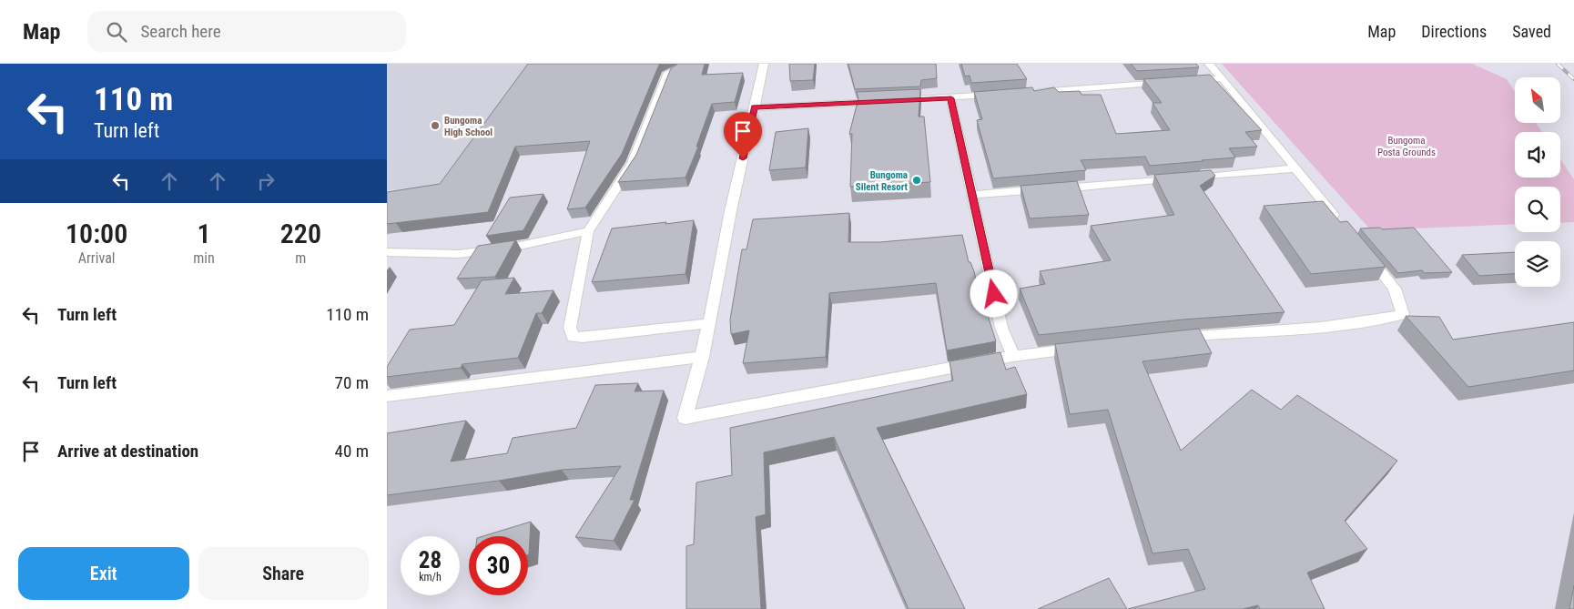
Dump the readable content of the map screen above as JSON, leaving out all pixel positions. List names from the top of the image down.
{
  "parks": ["Bungoma Posta Grounds"],
  "places": ["Bungoma High School", "Bungoma Silent Resort"],
  "north": "top left",
  "page": {
    "header": "Map",
    "search": "Search here",
    "nav": ["Map", "Directions", "Saved"],
    "turn": ["110 m", "Turn left"],
    "eta": [
      "10:00",
      "Arrival",
      "1",
      "min",
      "220",
      "m"
    ],
    "list": [
      {
        "name": "Turn left",
        "value": "110 m"
      },
      {
        "name": "Turn left",
        "value": "70 m"
      },
      {
        "name": "Arrive at destination",
        "value": "40 m"
      }
    ],
    "speed": "28 km/h",
    "limit": "30",
    "buttons": ["Exit", "Share"]
  }
}
